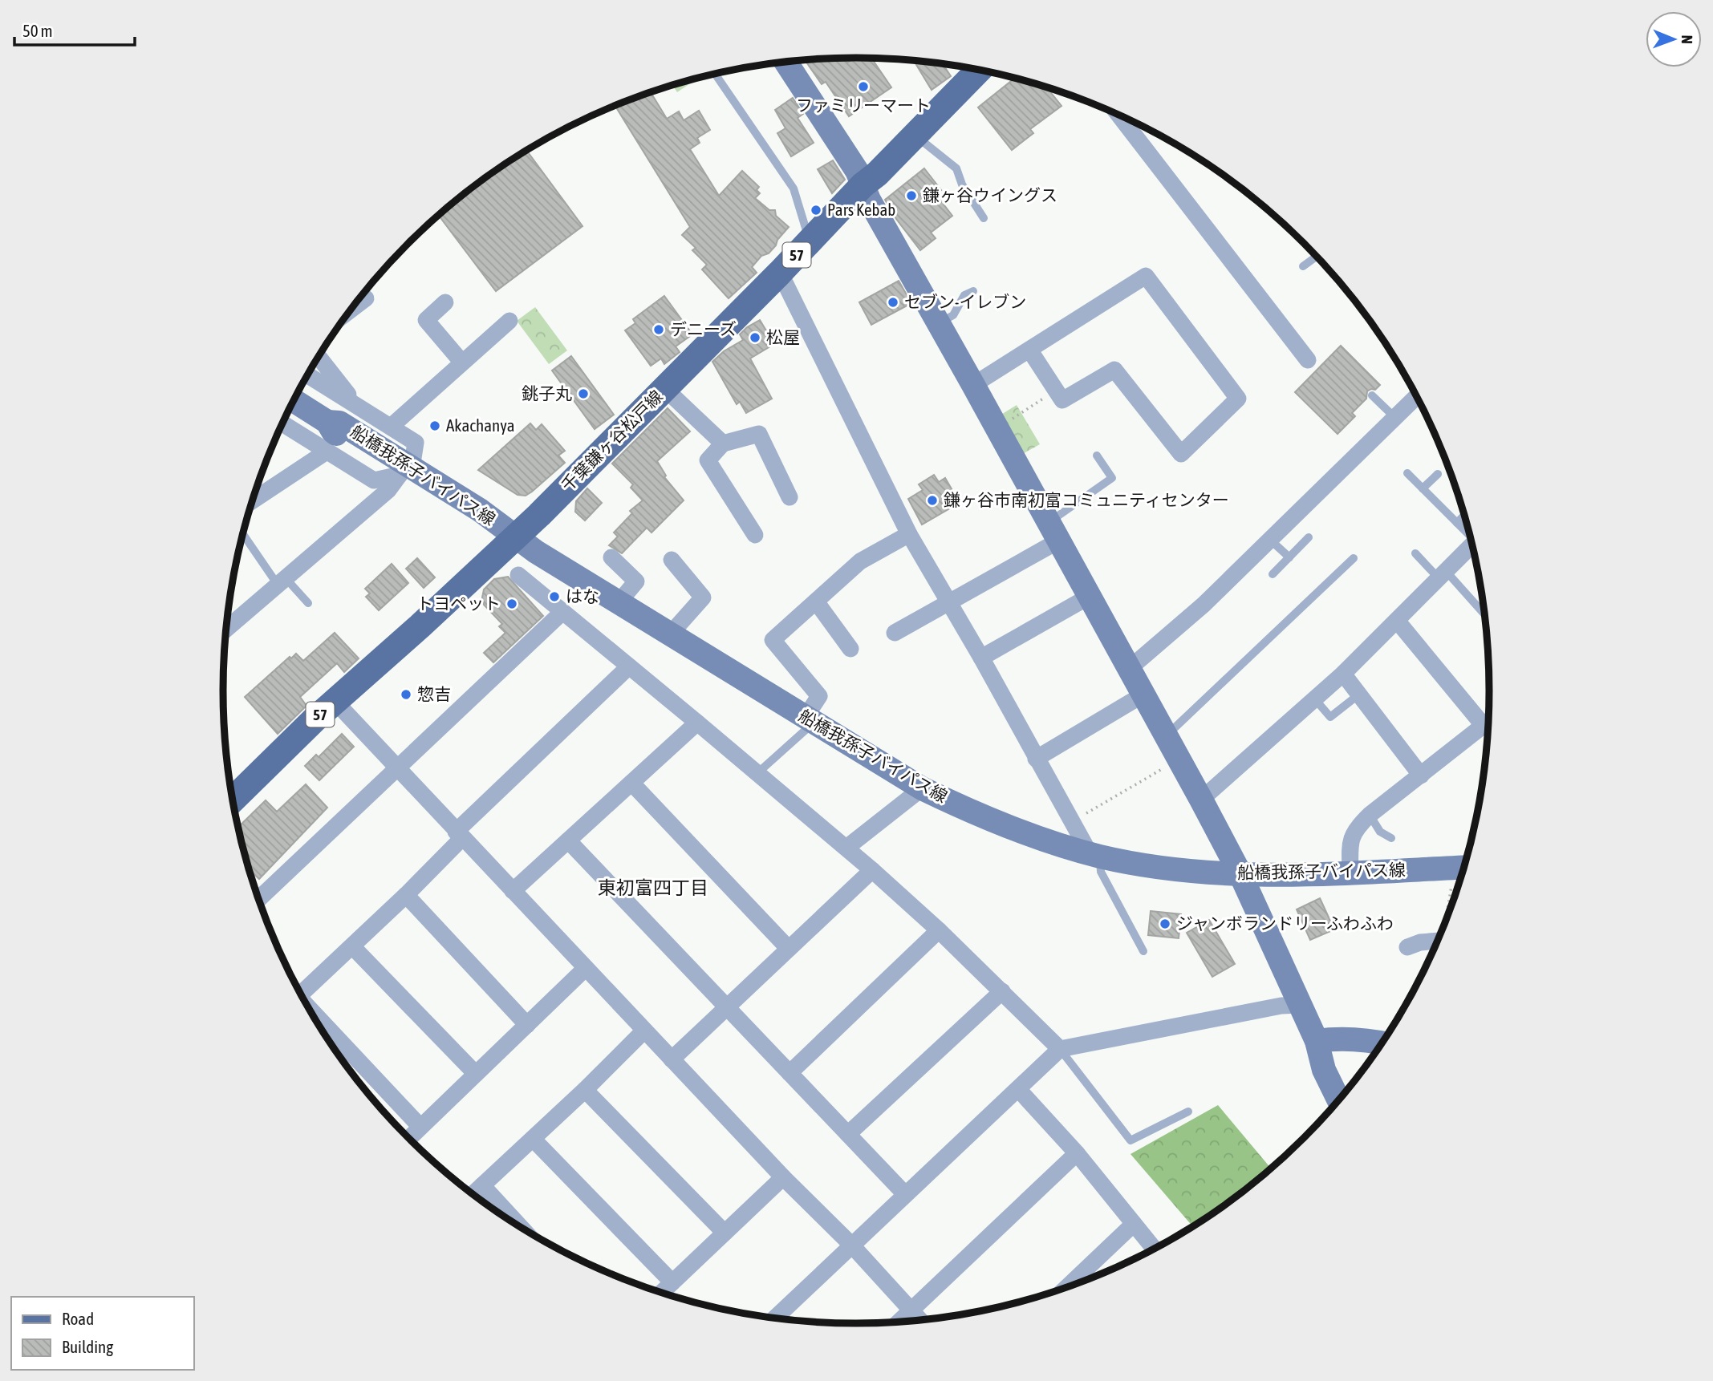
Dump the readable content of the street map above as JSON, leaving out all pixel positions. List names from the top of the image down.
{
  "streets": {
    "main road": ["57", "千葉鎌ヶ谷松戸線"],
    "street": ["船橋我孫子バイパス線"]
  },
  "crossings": [
    ["千葉鎌ヶ谷松戸線", "船橋我孫子バイパス線"]
  ],
  "districts": ["東初富四丁目"],
  "places": [
    "ファミリーマート",
    "鎌ヶ谷ウイングス",
    "Pars Kebab",
    "セブン-イレブン",
    "デニーズ",
    "松屋",
    "銚子丸",
    "Akachanya",
    "鎌ヶ谷市南初富コミュニティセンター",
    "はな",
    "トヨペット",
    "惣吉",
    "ジャンボランドリーふわふわ"
  ],
  "legend": ["Road", "Building"],
  "scale_bar": "50 m",
  "north": "right"
}
